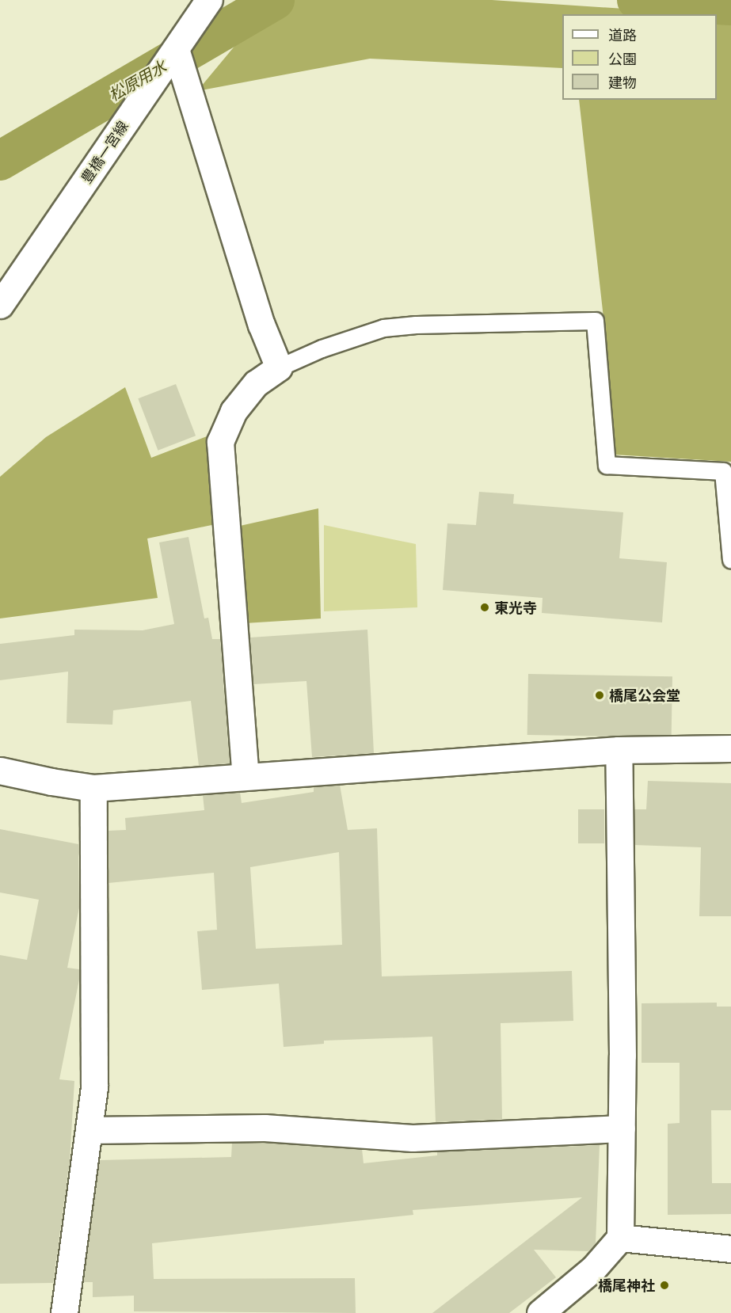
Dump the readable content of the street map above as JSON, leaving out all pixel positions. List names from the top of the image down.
{
  "streets": {
    "street": ["豊橋一宮線"]
  },
  "water": ["松原用水"],
  "places": ["東光寺", "橋尾公会堂", "橋尾神社"],
  "legend": ["道路", "公園", "建物"]
}
